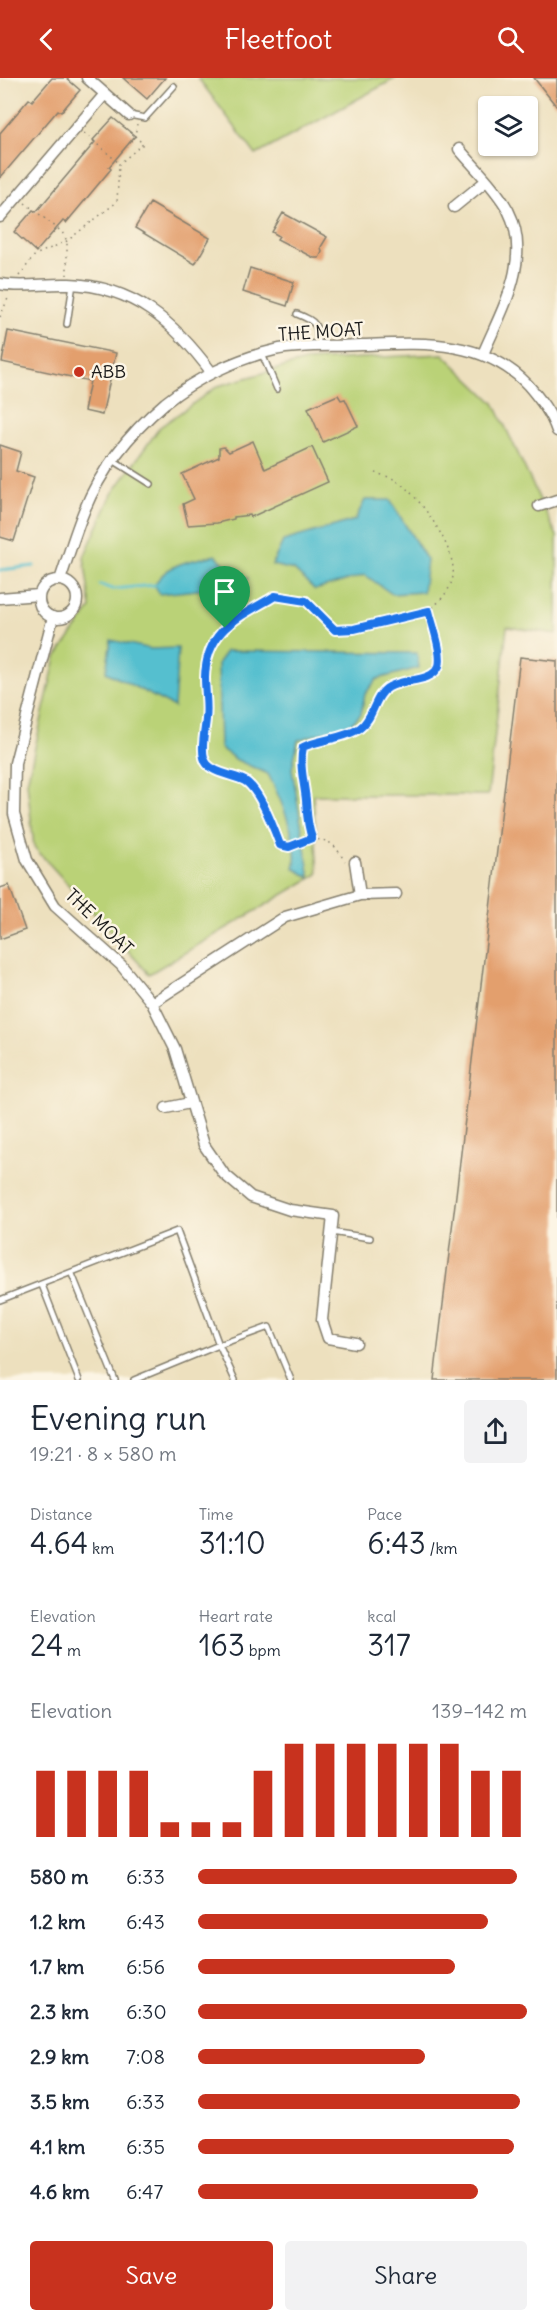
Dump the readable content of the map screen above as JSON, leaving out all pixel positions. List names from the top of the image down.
{
  "streets": {
    "street": ["THE MOAT"]
  },
  "places": ["ABB"],
  "page": {
    "header": "Fleetfoot",
    "heading": ["Evening run", "19:21 · 8 × 580 m"],
    "stats": [
      ["Distance", "4.64 km"],
      ["Time", "31:10"],
      ["Pace", "6:43 /km"],
      ["Elevation", "24 m"],
      ["Heart rate", "163 bpm"],
      ["kcal", "317"]
    ],
    "chart": ["Elevation", "139–142 m"],
    "list": [
      {
        "name": "580 m",
        "note": "6:33"
      },
      {
        "name": "1.2 km",
        "note": "6:43"
      },
      {
        "name": "1.7 km",
        "note": "6:56"
      },
      {
        "name": "2.3 km",
        "note": "6:30"
      },
      {
        "name": "2.9 km",
        "note": "7:08"
      },
      {
        "name": "3.5 km",
        "note": "6:33"
      },
      {
        "name": "4.1 km",
        "note": "6:35"
      },
      {
        "name": "4.6 km",
        "note": "6:47"
      }
    ],
    "buttons": ["Save", "Share"]
  }
}
